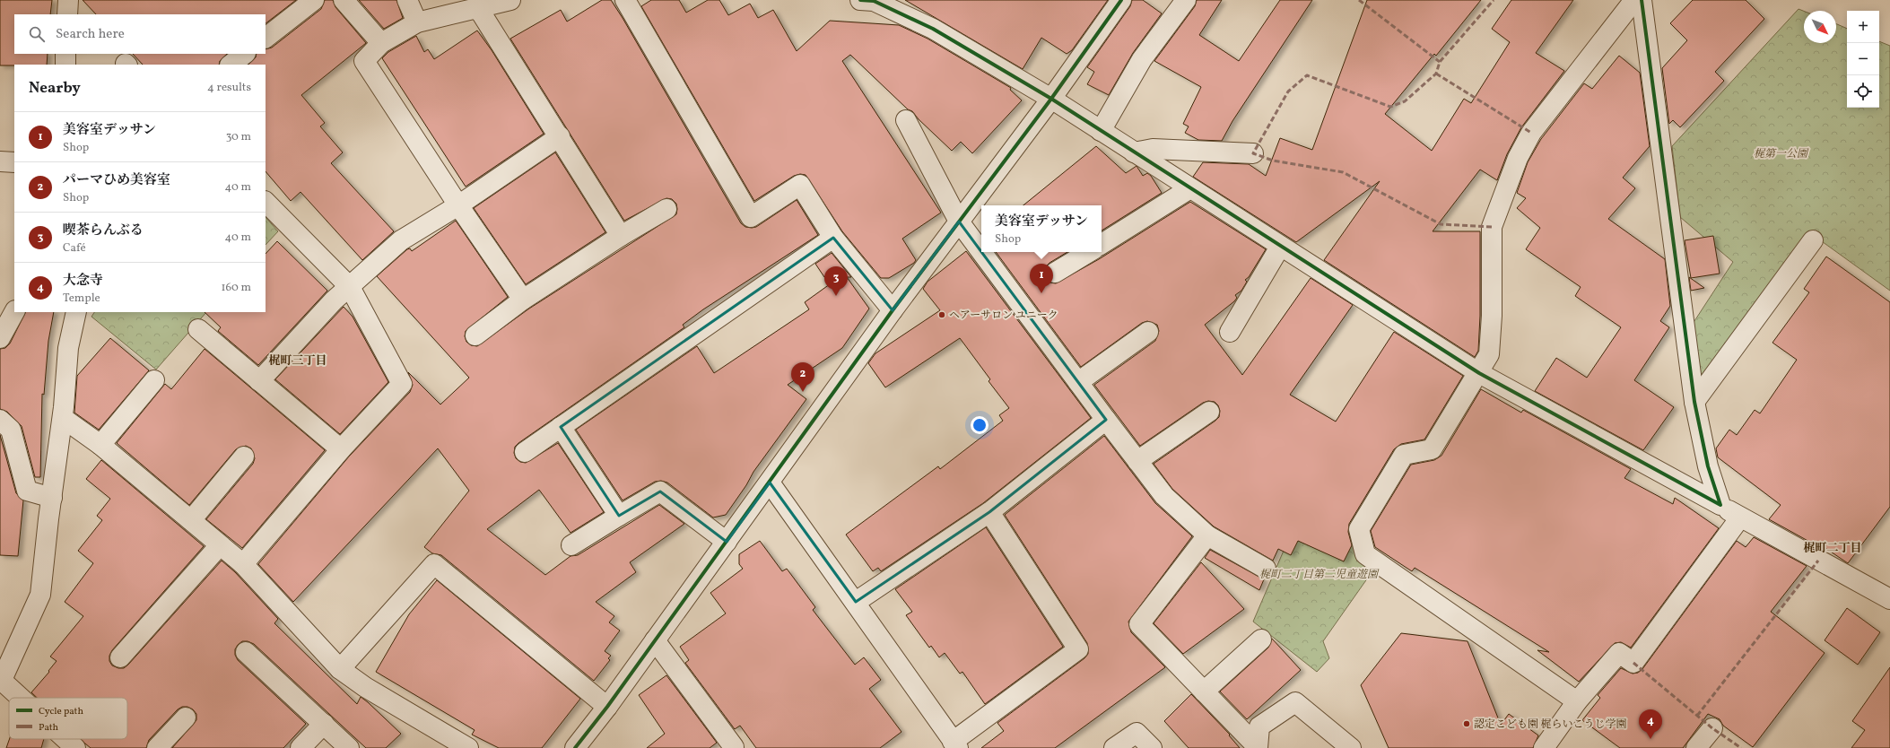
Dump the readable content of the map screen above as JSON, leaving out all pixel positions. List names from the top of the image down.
{
  "districts": ["梶町三丁目", "梶町二丁目"],
  "parks": ["梶第一公園", "梶町二丁目第二児童遊園"],
  "places": ["ヘアーサロン ユニーク", "認定こども園 梶らいこうじ学園"],
  "legend": ["Cycle path", "Path"],
  "north": "bottom right",
  "page": {
    "map_buttons": ["+", "−"],
    "search": "Search here",
    "heading": ["Nearby", "4 results"],
    "list": [
      {
        "mark": "1",
        "name": "美容室デッサン",
        "note": "Shop",
        "value": "30 m"
      },
      {
        "mark": "2",
        "name": "パーマひめ美容室",
        "note": "Shop",
        "value": "40 m"
      },
      {
        "mark": "3",
        "name": "喫茶らんぶる",
        "note": "Café",
        "value": "40 m"
      },
      {
        "mark": "4",
        "name": "大念寺",
        "note": "Temple",
        "value": "160 m"
      }
    ],
    "popup": ["美容室デッサン", "Shop"],
    "pins": [
      "1",
      "3",
      "2",
      "4"
    ]
  }
}
